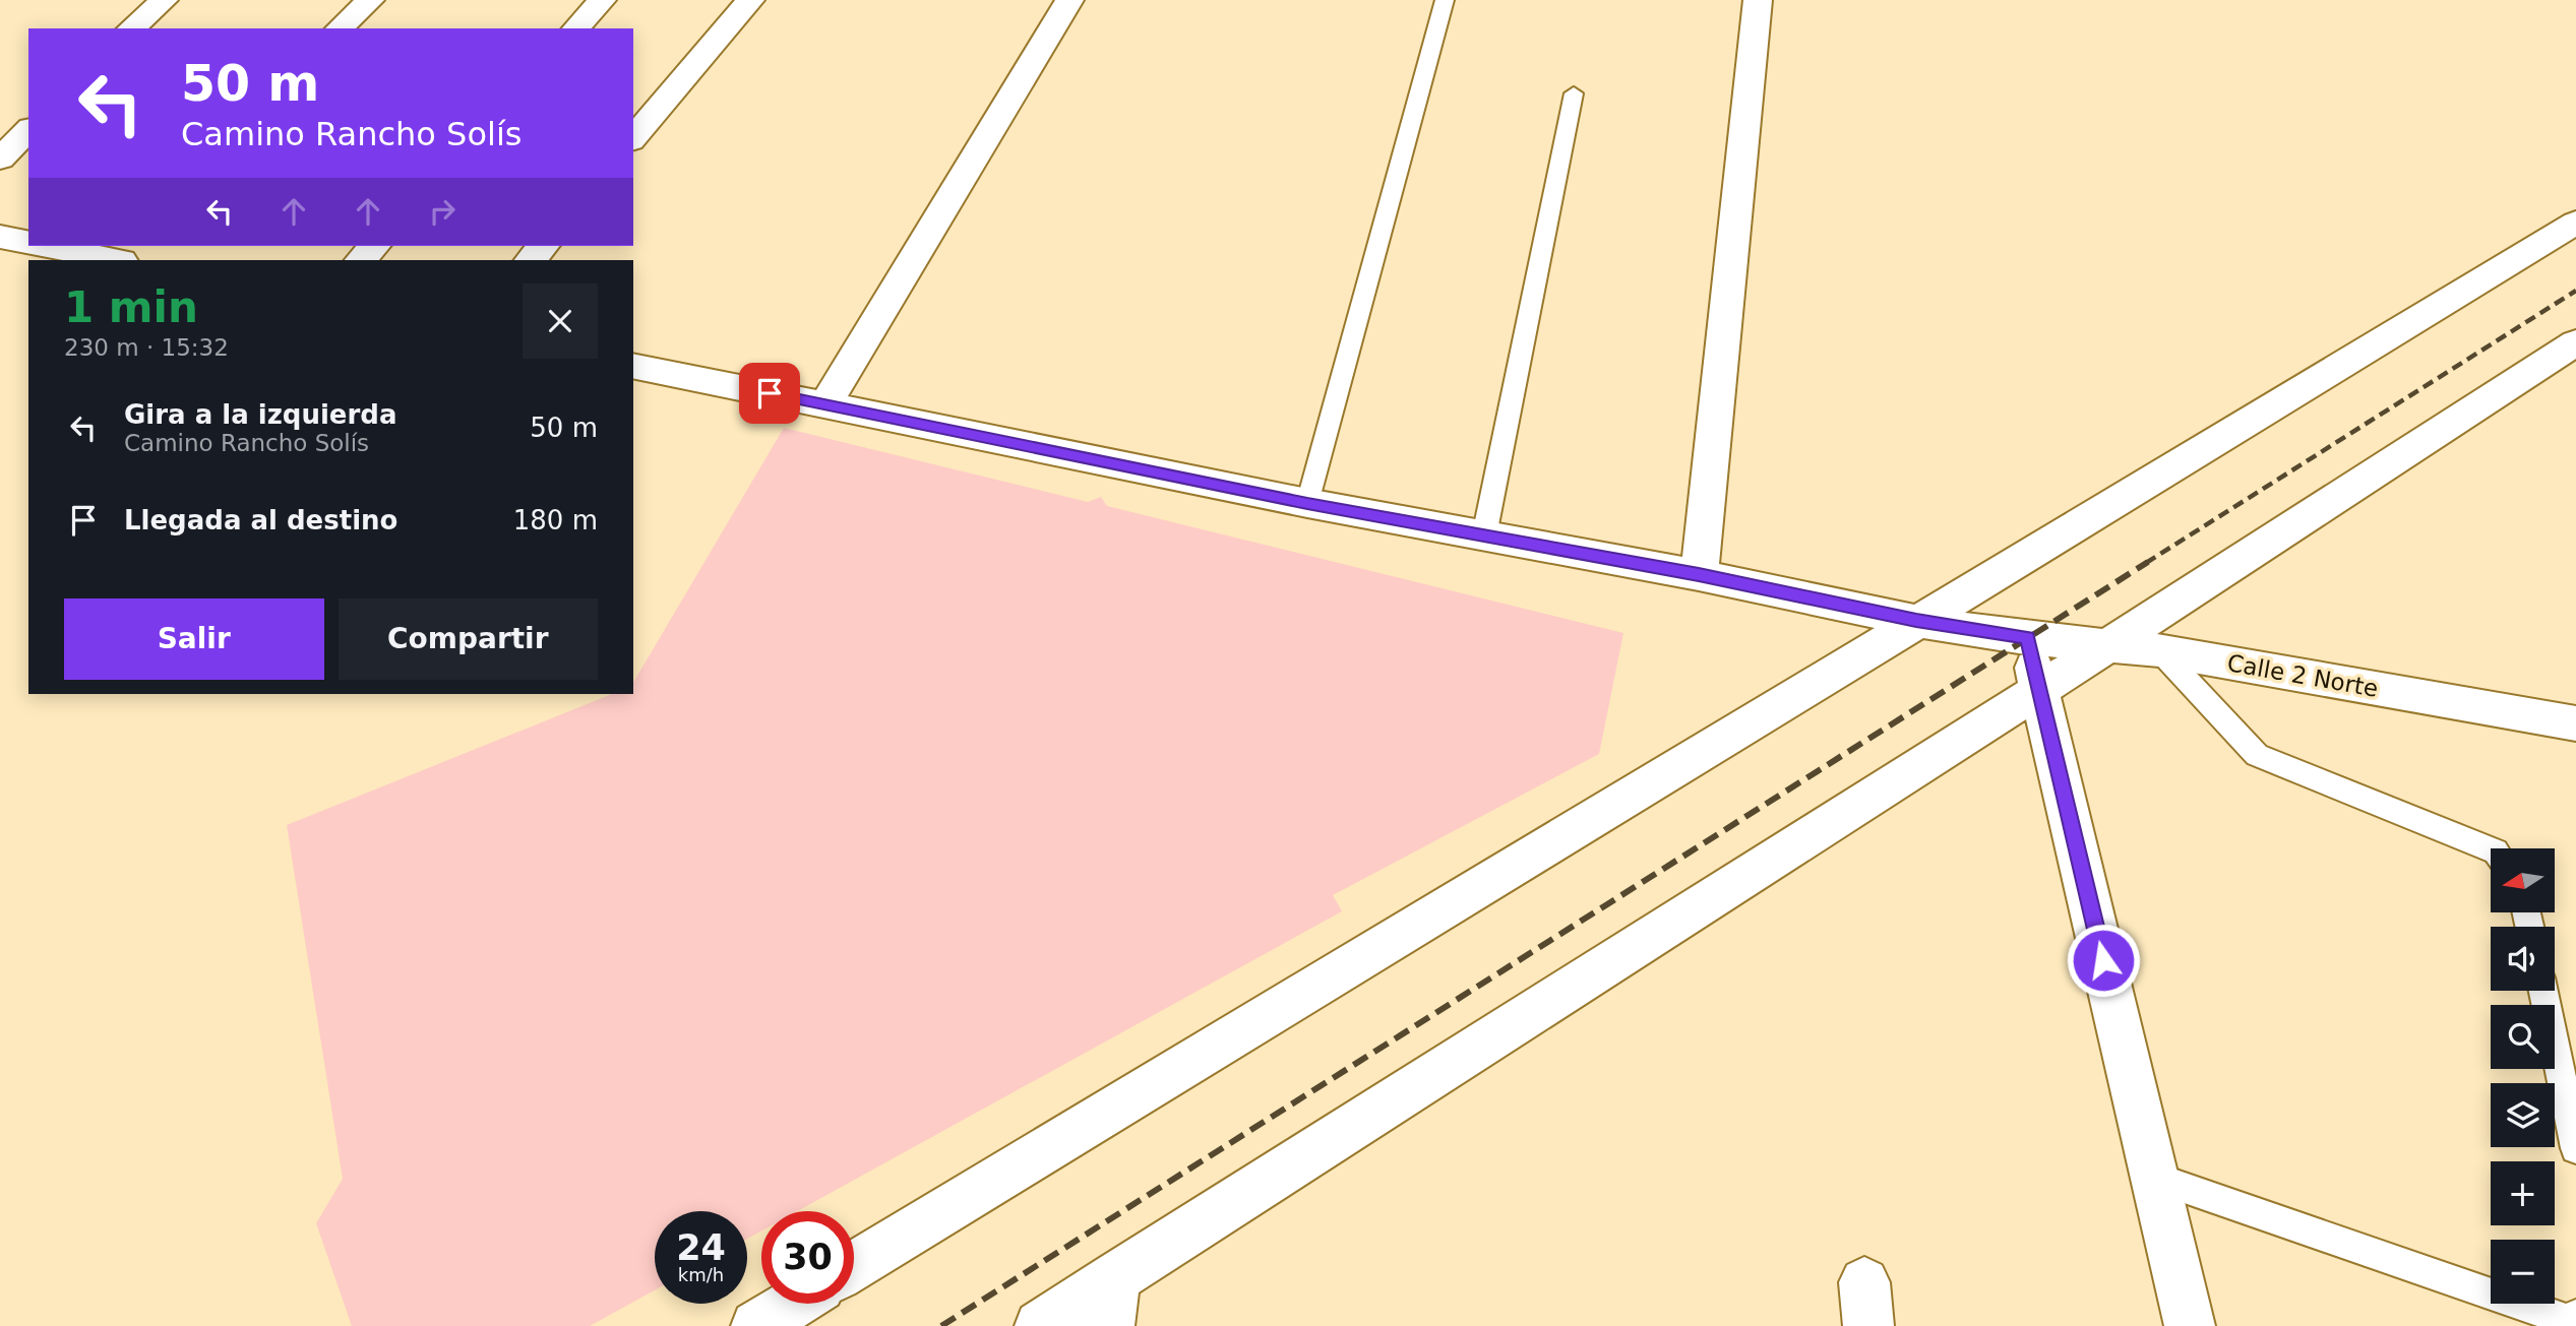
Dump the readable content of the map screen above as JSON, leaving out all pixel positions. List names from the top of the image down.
{
  "streets": {
    "street": ["Calle 2 Norte"]
  },
  "north": "left",
  "page": {
    "turn": ["50 m", "Camino Rancho Solís"],
    "heading": ["1 min", "230 m · 15:32"],
    "list": [
      {
        "name": "Gira a la izquierda",
        "note": "Camino Rancho Solís",
        "value": "50 m"
      },
      {
        "name": "Llegada al destino",
        "value": "180 m"
      }
    ],
    "buttons": ["Salir", "Compartir"],
    "map_buttons": ["+", "−"],
    "speed": "24 km/h",
    "limit": "30"
  }
}
